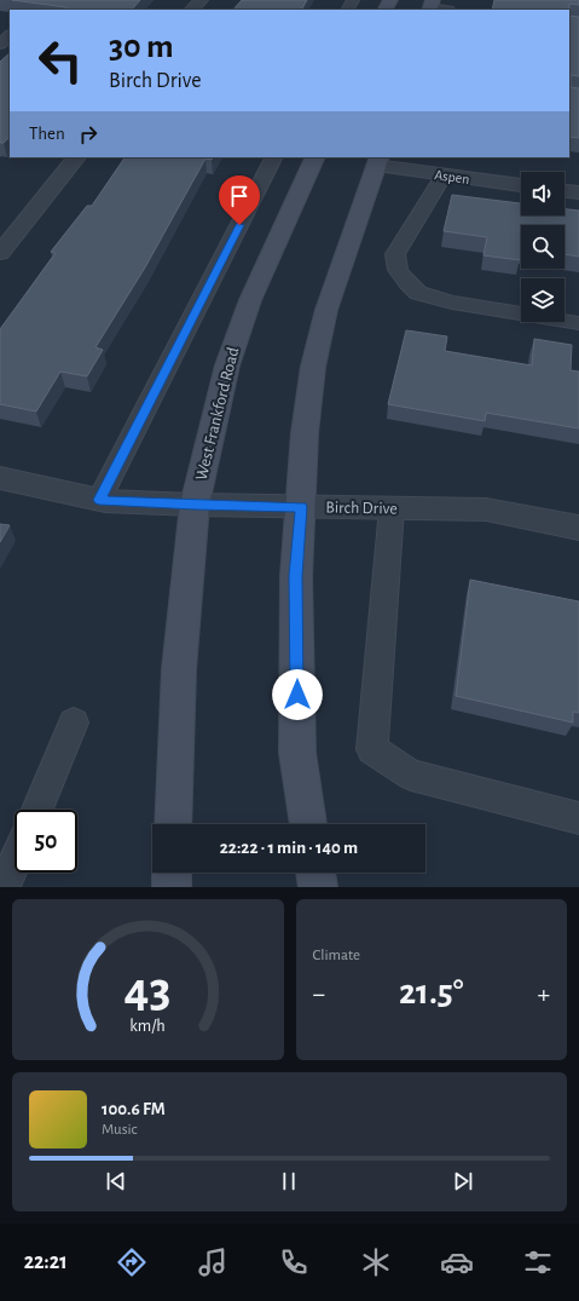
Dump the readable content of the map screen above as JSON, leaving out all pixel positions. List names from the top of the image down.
{
  "streets": {
    "main road": ["West Frankford Road"],
    "street": ["Aspen", "Birch Drive"]
  },
  "crossings": [
    ["West Frankford Road", "Birch Drive"]
  ],
  "page": {
    "turn": ["30 m", "Birch Drive"],
    "then": "Then",
    "limit": "50",
    "trip": "22:22 · 1 min · 140 m",
    "tile": "Climate",
    "heat": ["−", "21.5°", "+"],
    "song": ["100.6 FM", "Music"],
    "tabs": "22:21",
    "gauge": ["43", "km/h"]
  }
}
